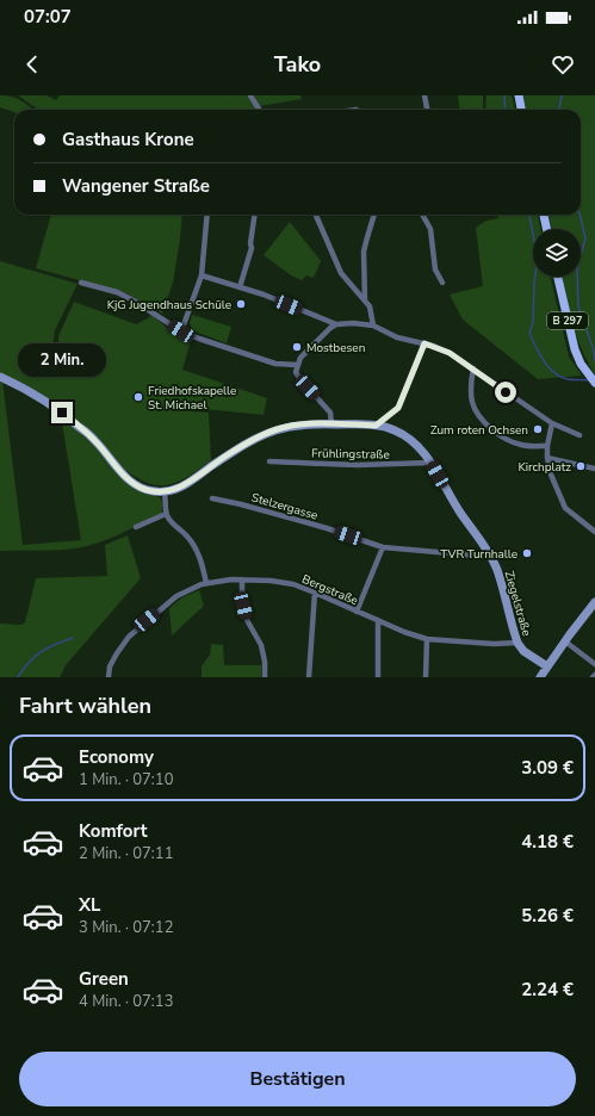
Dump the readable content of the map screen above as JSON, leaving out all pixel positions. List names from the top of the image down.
{
  "streets": {
    "main road": ["B 297"],
    "street": [
      "Frühlingstraße",
      "Stelzergasse",
      "Bergstraße",
      "Ziegelstraße"
    ]
  },
  "crossings": [
    ["Frühlingstraße", "Ziegelstraße"],
    ["Stelzergasse", "Ziegelstraße"],
    ["Bergstraße", "Ziegelstraße"]
  ],
  "places": [
    "KjG Jugendhaus Schüle",
    "Mostbesen",
    "Friedhofskapelle St. Michael",
    "Zum roten Ochsen",
    "Kirchplatz",
    "TVR Turnhalle"
  ],
  "page": {
    "status": "07:07",
    "header": "Tako",
    "banner": ["Gasthaus Krone", "Wangener Straße"],
    "bubble": "2 Min.",
    "heading": "Fahrt wählen",
    "list": [
      {
        "name": "Economy",
        "note": "1 Min. · 07:10",
        "value": "3.09 €"
      },
      {
        "name": "Komfort",
        "note": "2 Min. · 07:11",
        "value": "4.18 €"
      },
      {
        "name": "XL",
        "note": "3 Min. · 07:12",
        "value": "5.26 €"
      },
      {
        "name": "Green",
        "note": "4 Min. · 07:13",
        "value": "2.24 €"
      }
    ],
    "buttons": "Bestätigen"
  }
}
